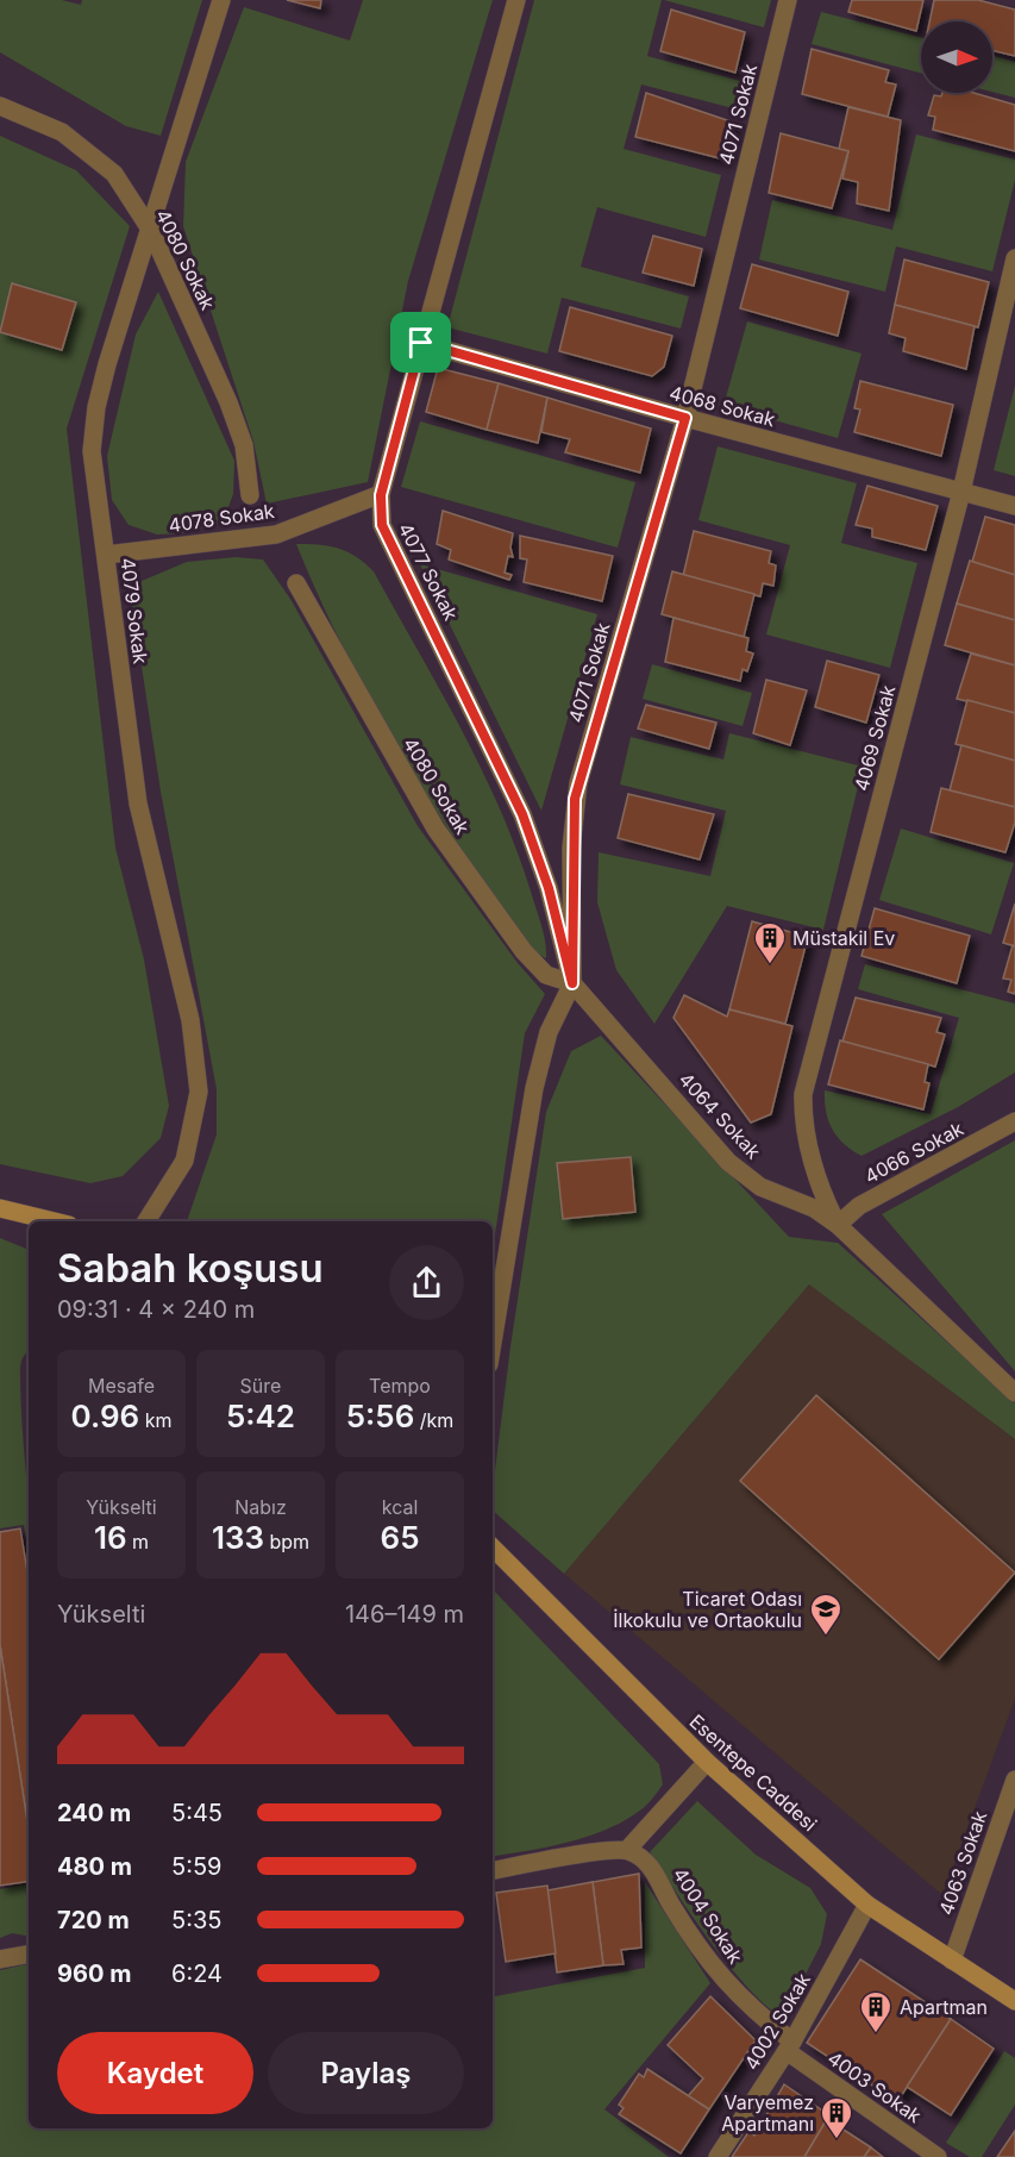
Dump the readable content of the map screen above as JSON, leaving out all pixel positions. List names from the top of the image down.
{
  "streets": {
    "main road": ["Esentepe Caddesi"],
    "street": [
      "4071 Sokak",
      "4080 Sokak",
      "4068 Sokak",
      "4078 Sokak",
      "4077 Sokak",
      "4079 Sokak",
      "4069 Sokak",
      "4064 Sokak",
      "4066 Sokak",
      "4063 Sokak",
      "4004 Sokak",
      "4002 Sokak",
      "4003 Sokak"
    ]
  },
  "crossings": [
    ["4071 Sokak", "4080 Sokak"],
    ["4071 Sokak", "4068 Sokak"],
    ["4071 Sokak", "4077 Sokak"],
    ["4071 Sokak", "4064 Sokak"],
    ["4080 Sokak", "4077 Sokak"],
    ["4080 Sokak", "4079 Sokak"],
    ["4080 Sokak", "4064 Sokak"],
    ["4068 Sokak", "4077 Sokak"],
    ["4068 Sokak", "4069 Sokak"],
    ["4078 Sokak", "4077 Sokak"],
    ["4078 Sokak", "4079 Sokak"],
    ["4077 Sokak", "4064 Sokak"],
    ["4069 Sokak", "4064 Sokak"],
    ["4069 Sokak", "4066 Sokak"],
    ["4064 Sokak", "4066 Sokak"],
    ["Esentepe Caddesi", "4063 Sokak"],
    ["Esentepe Caddesi", "4002 Sokak"],
    ["4004 Sokak", "4002 Sokak"],
    ["4004 Sokak", "4003 Sokak"],
    ["4002 Sokak", "4003 Sokak"]
  ],
  "places": {
    "building": ["Müstakil Ev", "Apartman", "Varyemez Apartmanı"],
    "school or university": ["Ticaret Odası İlkokulu ve Ortaokulu"]
  },
  "north": "right",
  "page": {
    "heading": ["Sabah koşusu", "09:31 · 4 × 240 m"],
    "stats": [
      ["Mesafe", "0.96 km"],
      ["Süre", "5:42"],
      ["Tempo", "5:56 /km"],
      ["Yükselti", "16 m"],
      ["Nabız", "133 bpm"],
      ["kcal", "65"]
    ],
    "chart": ["Yükselti", "146–149 m"],
    "list": [
      {
        "name": "240 m",
        "note": "5:45"
      },
      {
        "name": "480 m",
        "note": "5:59"
      },
      {
        "name": "720 m",
        "note": "5:35"
      },
      {
        "name": "960 m",
        "note": "6:24"
      }
    ],
    "buttons": ["Kaydet", "Paylaş"]
  }
}
